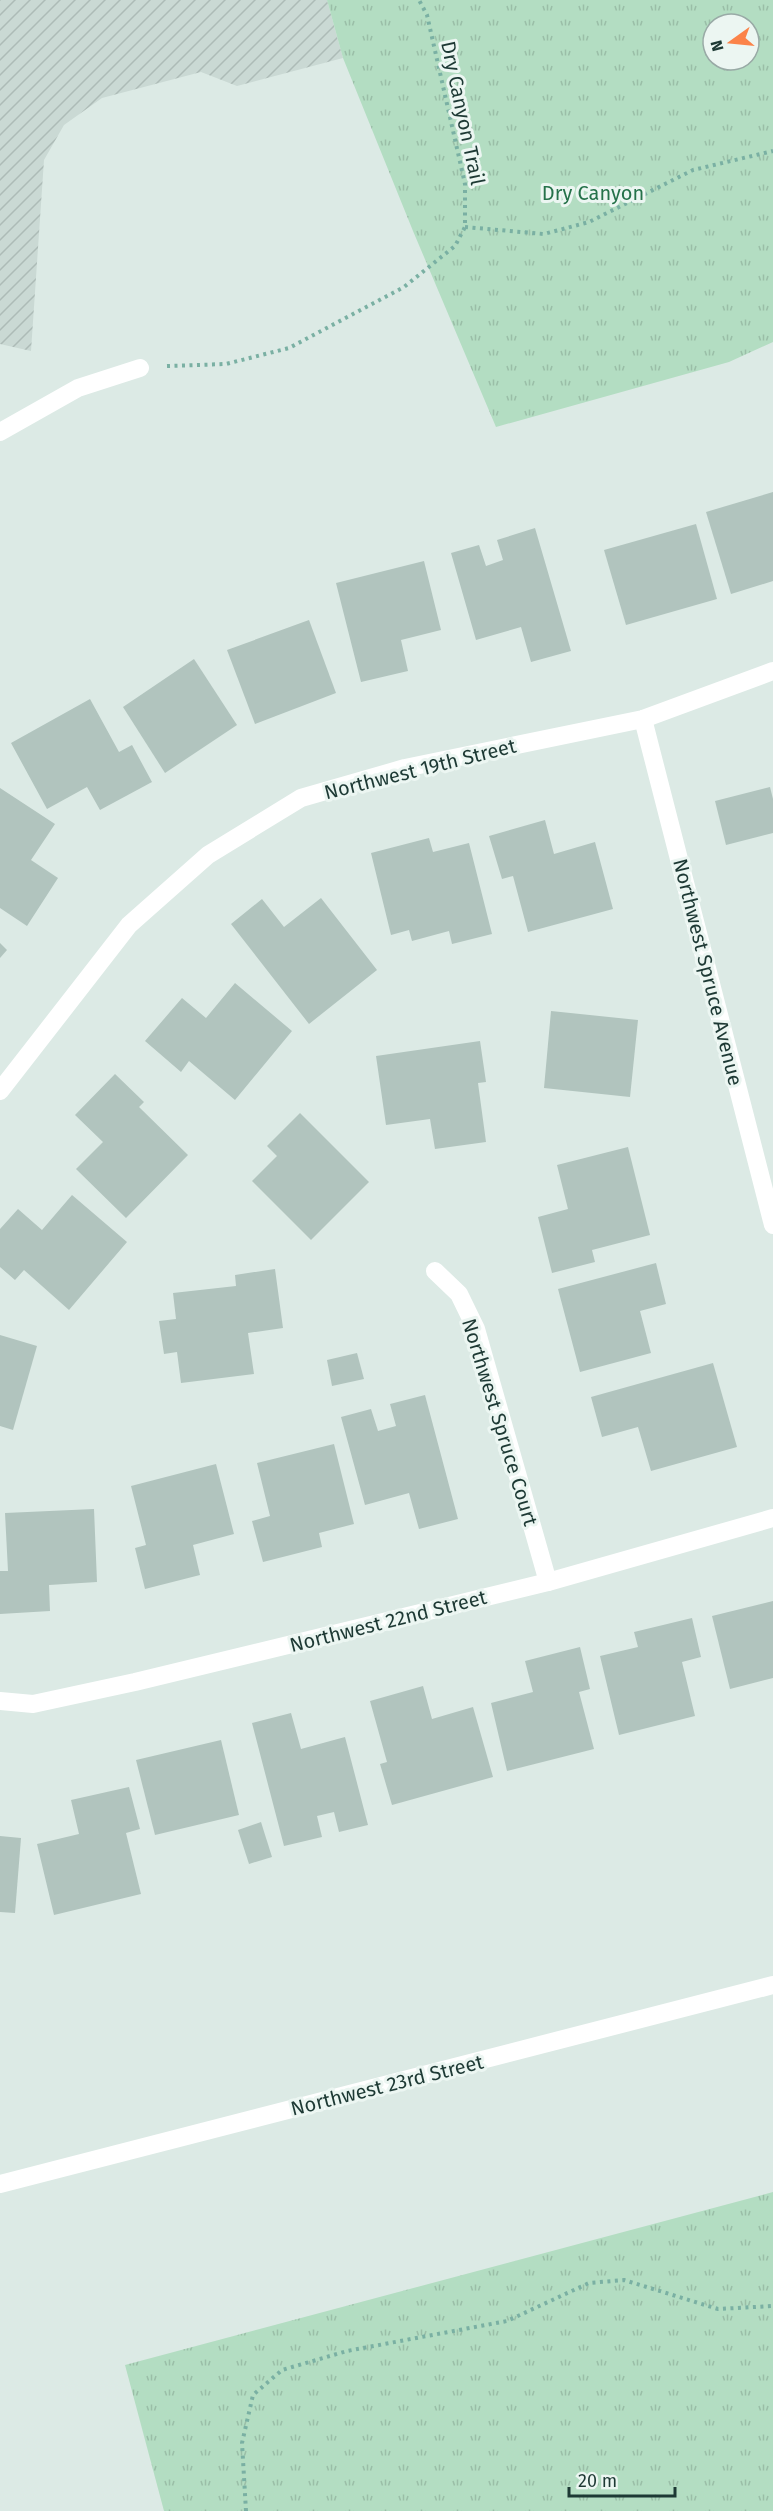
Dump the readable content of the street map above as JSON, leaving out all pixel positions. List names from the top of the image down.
{
  "streets": {
    "street": [
      "Northwest 19th Street",
      "Northwest Spruce Avenue",
      "Northwest Spruce Court",
      "Northwest 22nd Street",
      "Northwest 23rd Street"
    ],
    "path": ["Dry Canyon Trail"]
  },
  "crossings": [
    ["Northwest 19th Street", "Northwest Spruce Avenue"],
    ["Northwest Spruce Court", "Northwest 22nd Street"]
  ],
  "parks": ["Dry Canyon"],
  "scale_bar": "20 m",
  "north": "left"
}
